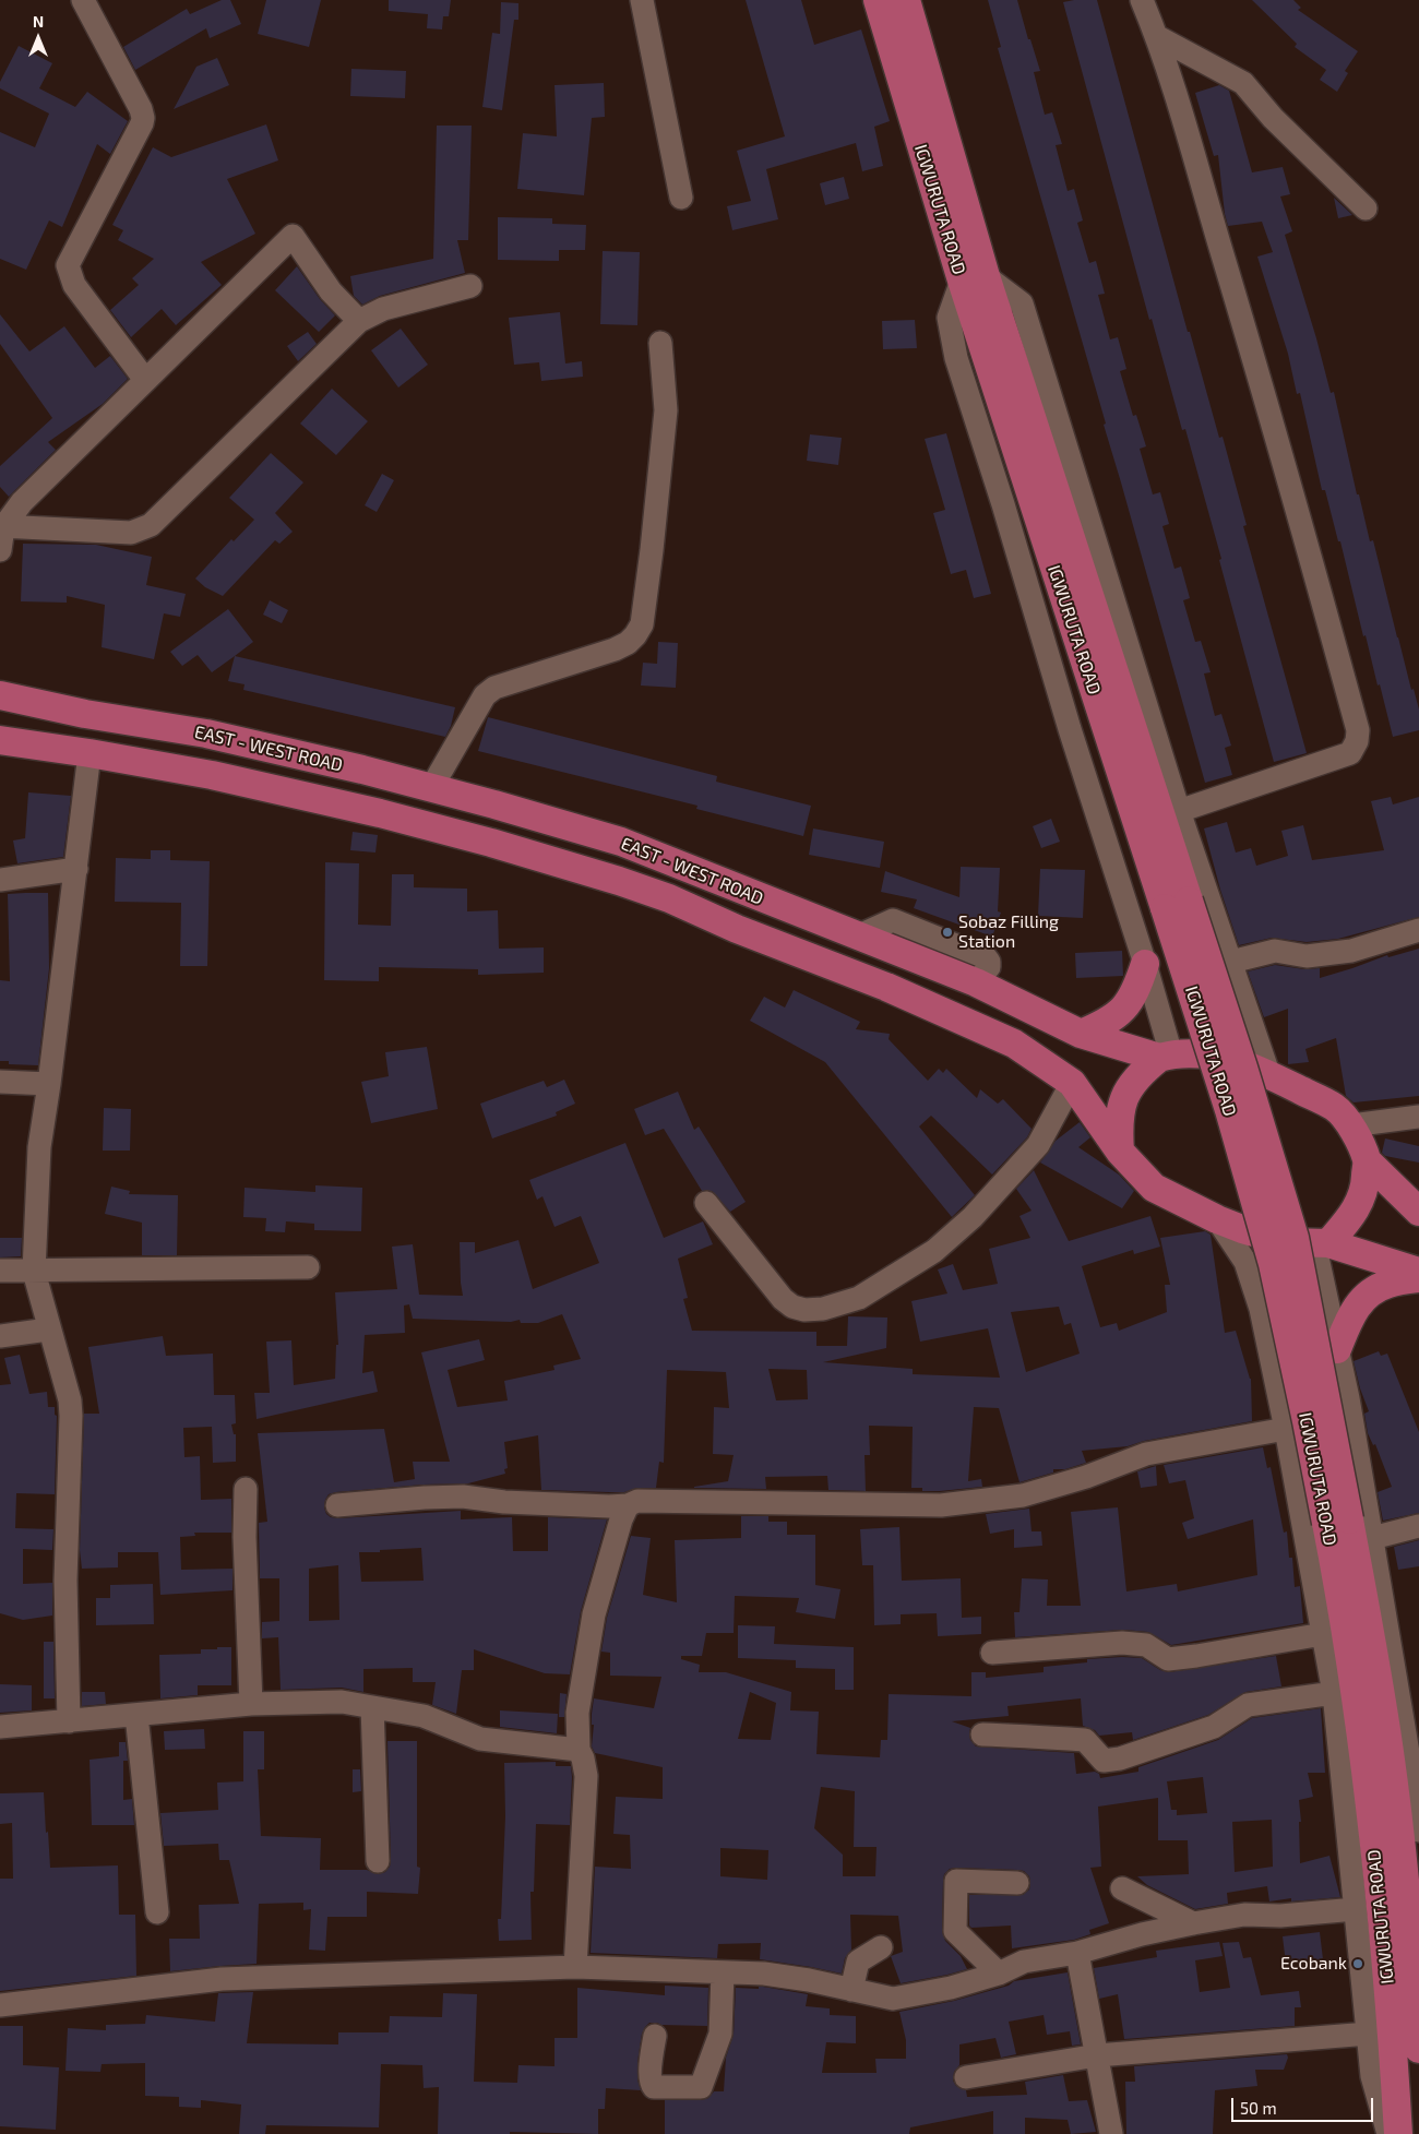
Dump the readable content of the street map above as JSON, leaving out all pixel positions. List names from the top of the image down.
{
  "streets": {
    "main road": ["IGWURUTA ROAD", "EAST - WEST ROAD"]
  },
  "places": ["Sobaz Filling Station", "Ecobank"],
  "scale_bar": "50 m",
  "north": "top"
}
